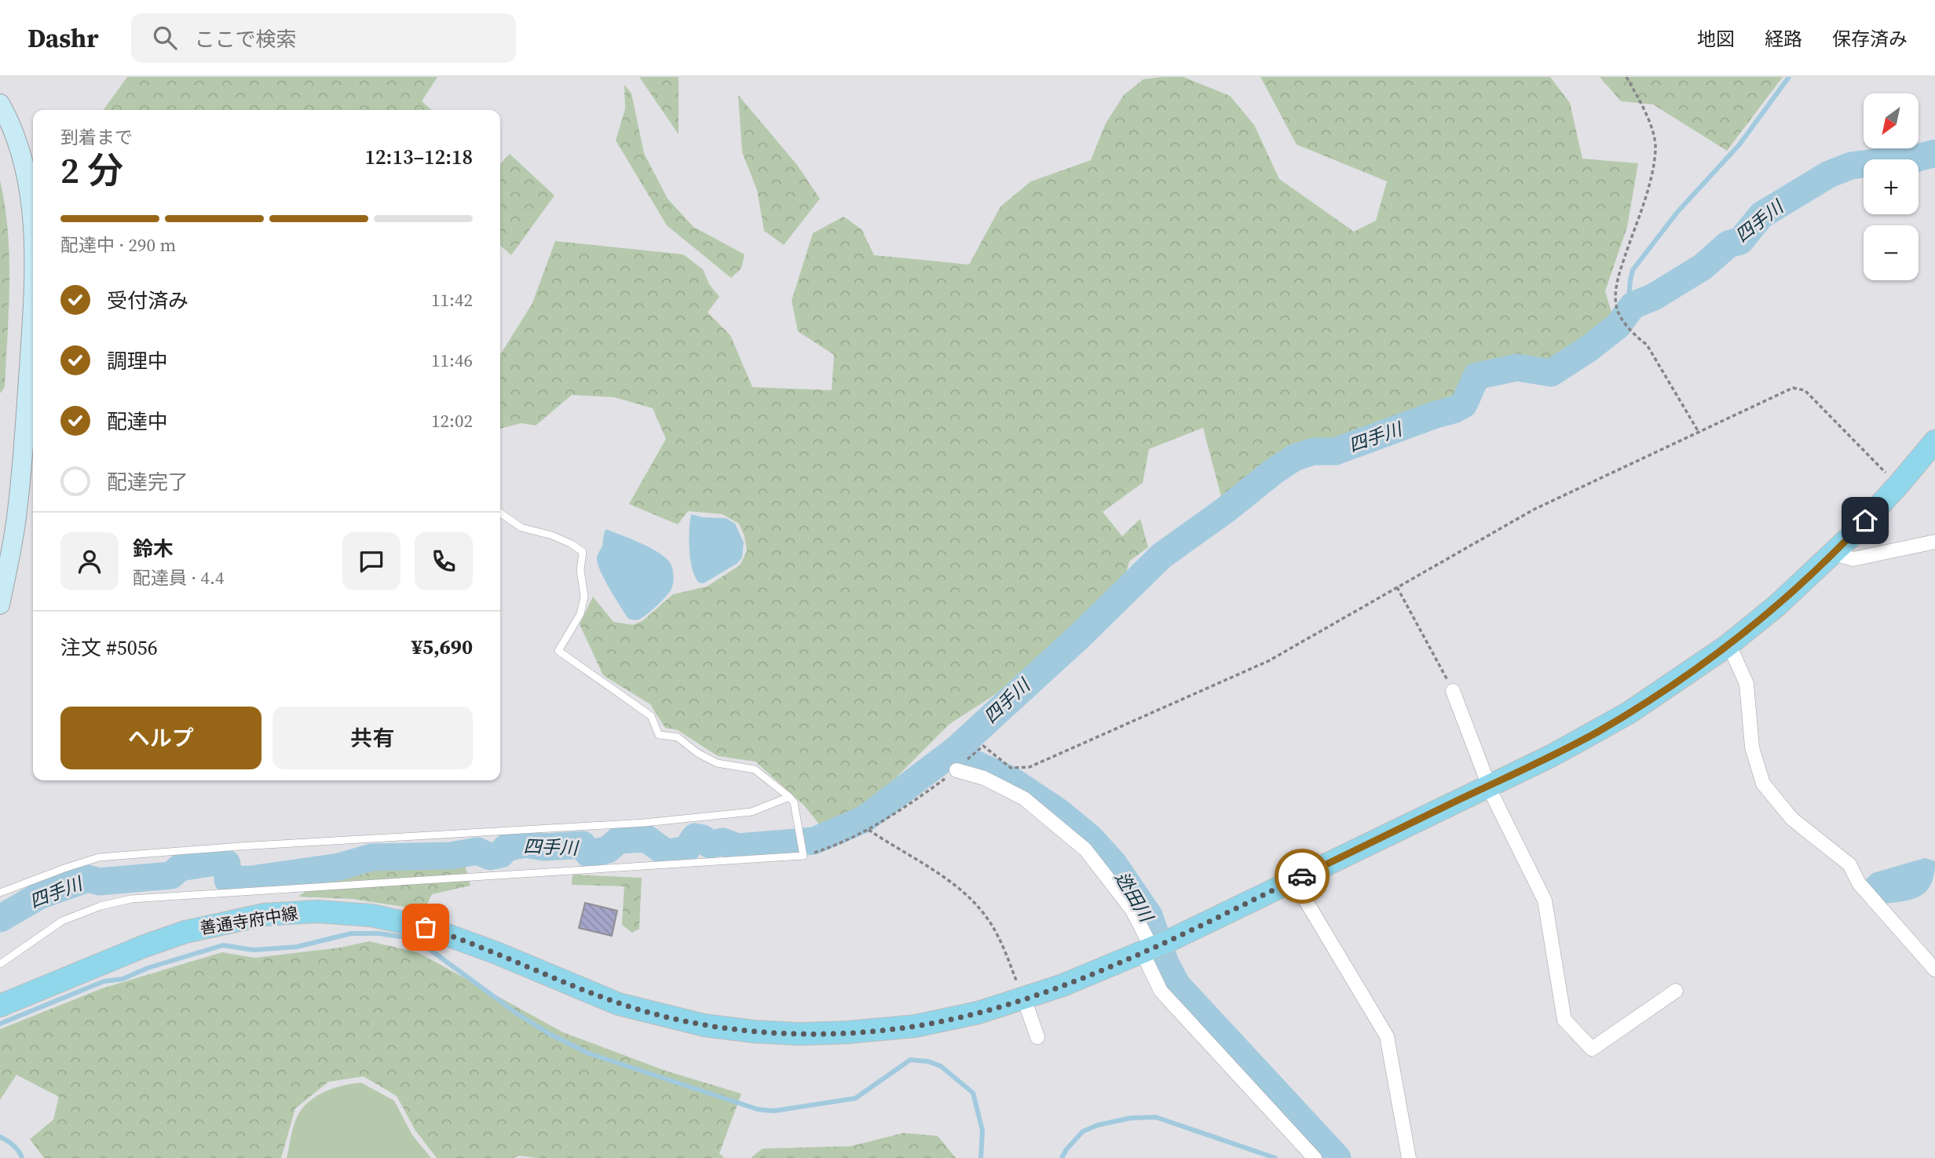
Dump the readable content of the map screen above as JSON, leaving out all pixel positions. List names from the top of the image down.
{
  "streets": {
    "main road": ["善通寺府中線"]
  },
  "water": ["四手川", "迯田川"],
  "north": "bottom left",
  "page": {
    "header": "Dashr",
    "search": "ここで検索",
    "nav": ["地図", "経路", "保存済み"],
    "map_buttons": ["+", "−"],
    "heading": ["2 分", "到着まで", "12:13–12:18"],
    "panel": [
      "鈴木",
      "配達員 · 4.4",
      "注文 #5056",
      "¥5,690"
    ],
    "bar": "配達中 · 290 m",
    "list": [
      ["受付済み", "11:42"],
      ["調理中", "11:46"],
      ["配達中", "12:02"],
      "配達完了"
    ],
    "buttons": ["ヘルプ", "共有"]
  }
}
